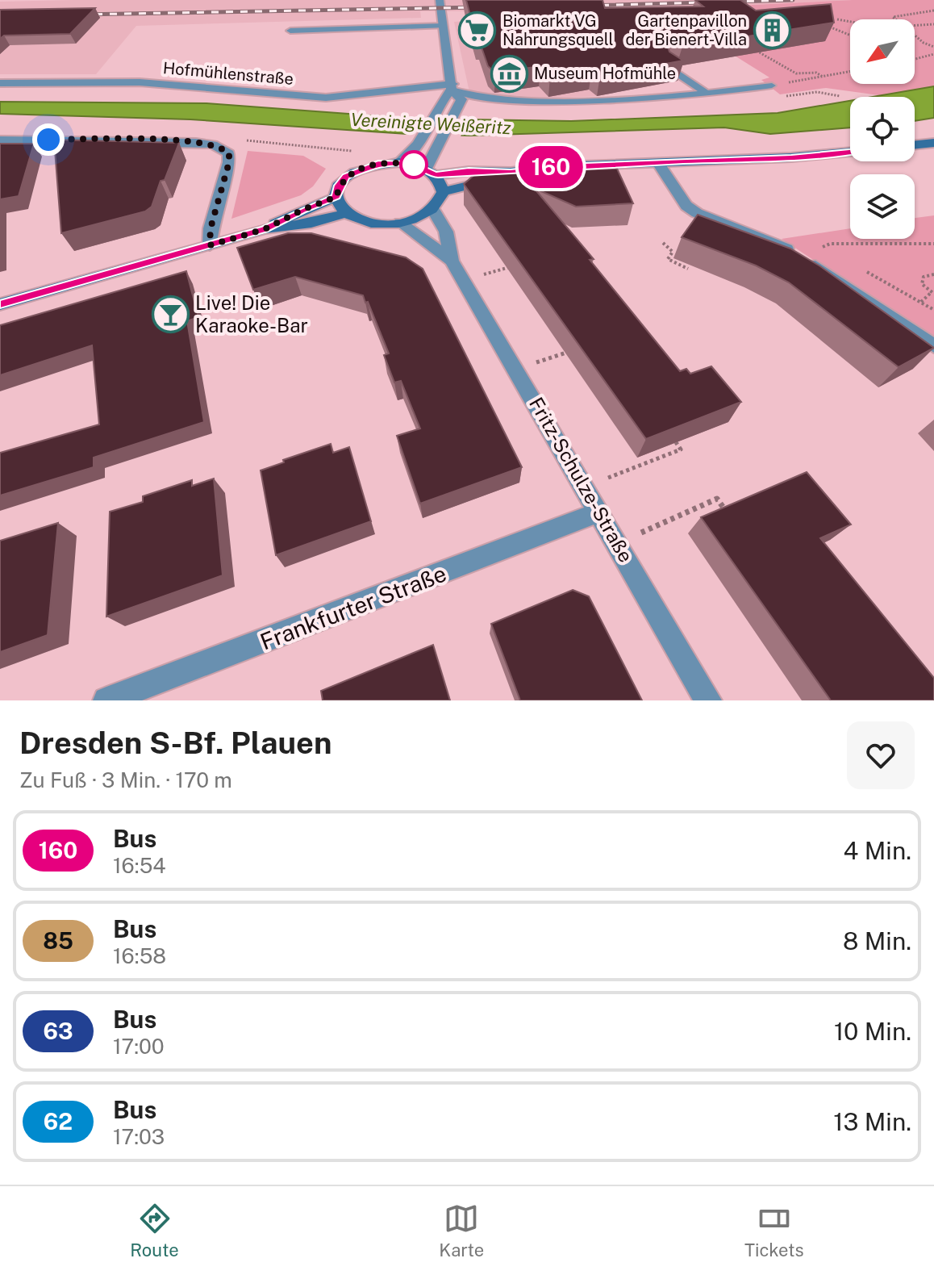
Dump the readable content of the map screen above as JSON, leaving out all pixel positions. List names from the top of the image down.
{
  "streets": {
    "street": ["Hofmühlenstraße", "Fritz-Schulze-Straße", "Frankfurter Straße"]
  },
  "crossings": [
    ["Fritz-Schulze-Straße", "Frankfurter Straße"]
  ],
  "water": ["Vereinigte Weißeritz"],
  "places": {
    "building": ["Gartenpavillon der Bienert-Villa"],
    "supermarket": ["Biomarkt VG Nahrungsquell"],
    "museum": ["Museum Hofmühle"],
    "bar": ["Live! Die Karaoke-Bar"]
  },
  "lines": ["bus line 160"],
  "north": "bottom left",
  "page": {
    "on_map": "160",
    "heading": ["Dresden S-Bf. Plauen", "Zu Fuß · 3 Min. · 170 m"],
    "list": [
      {
        "mark": "160",
        "name": "Bus",
        "note": "16:54",
        "value": "4 Min."
      },
      {
        "mark": "85",
        "name": "Bus",
        "note": "16:58",
        "value": "8 Min."
      },
      {
        "mark": "63",
        "name": "Bus",
        "note": "17:00",
        "value": "10 Min."
      },
      {
        "mark": "62",
        "name": "Bus",
        "note": "17:03",
        "value": "13 Min."
      }
    ],
    "tabs": ["Route", "Karte", "Tickets"]
  }
}
